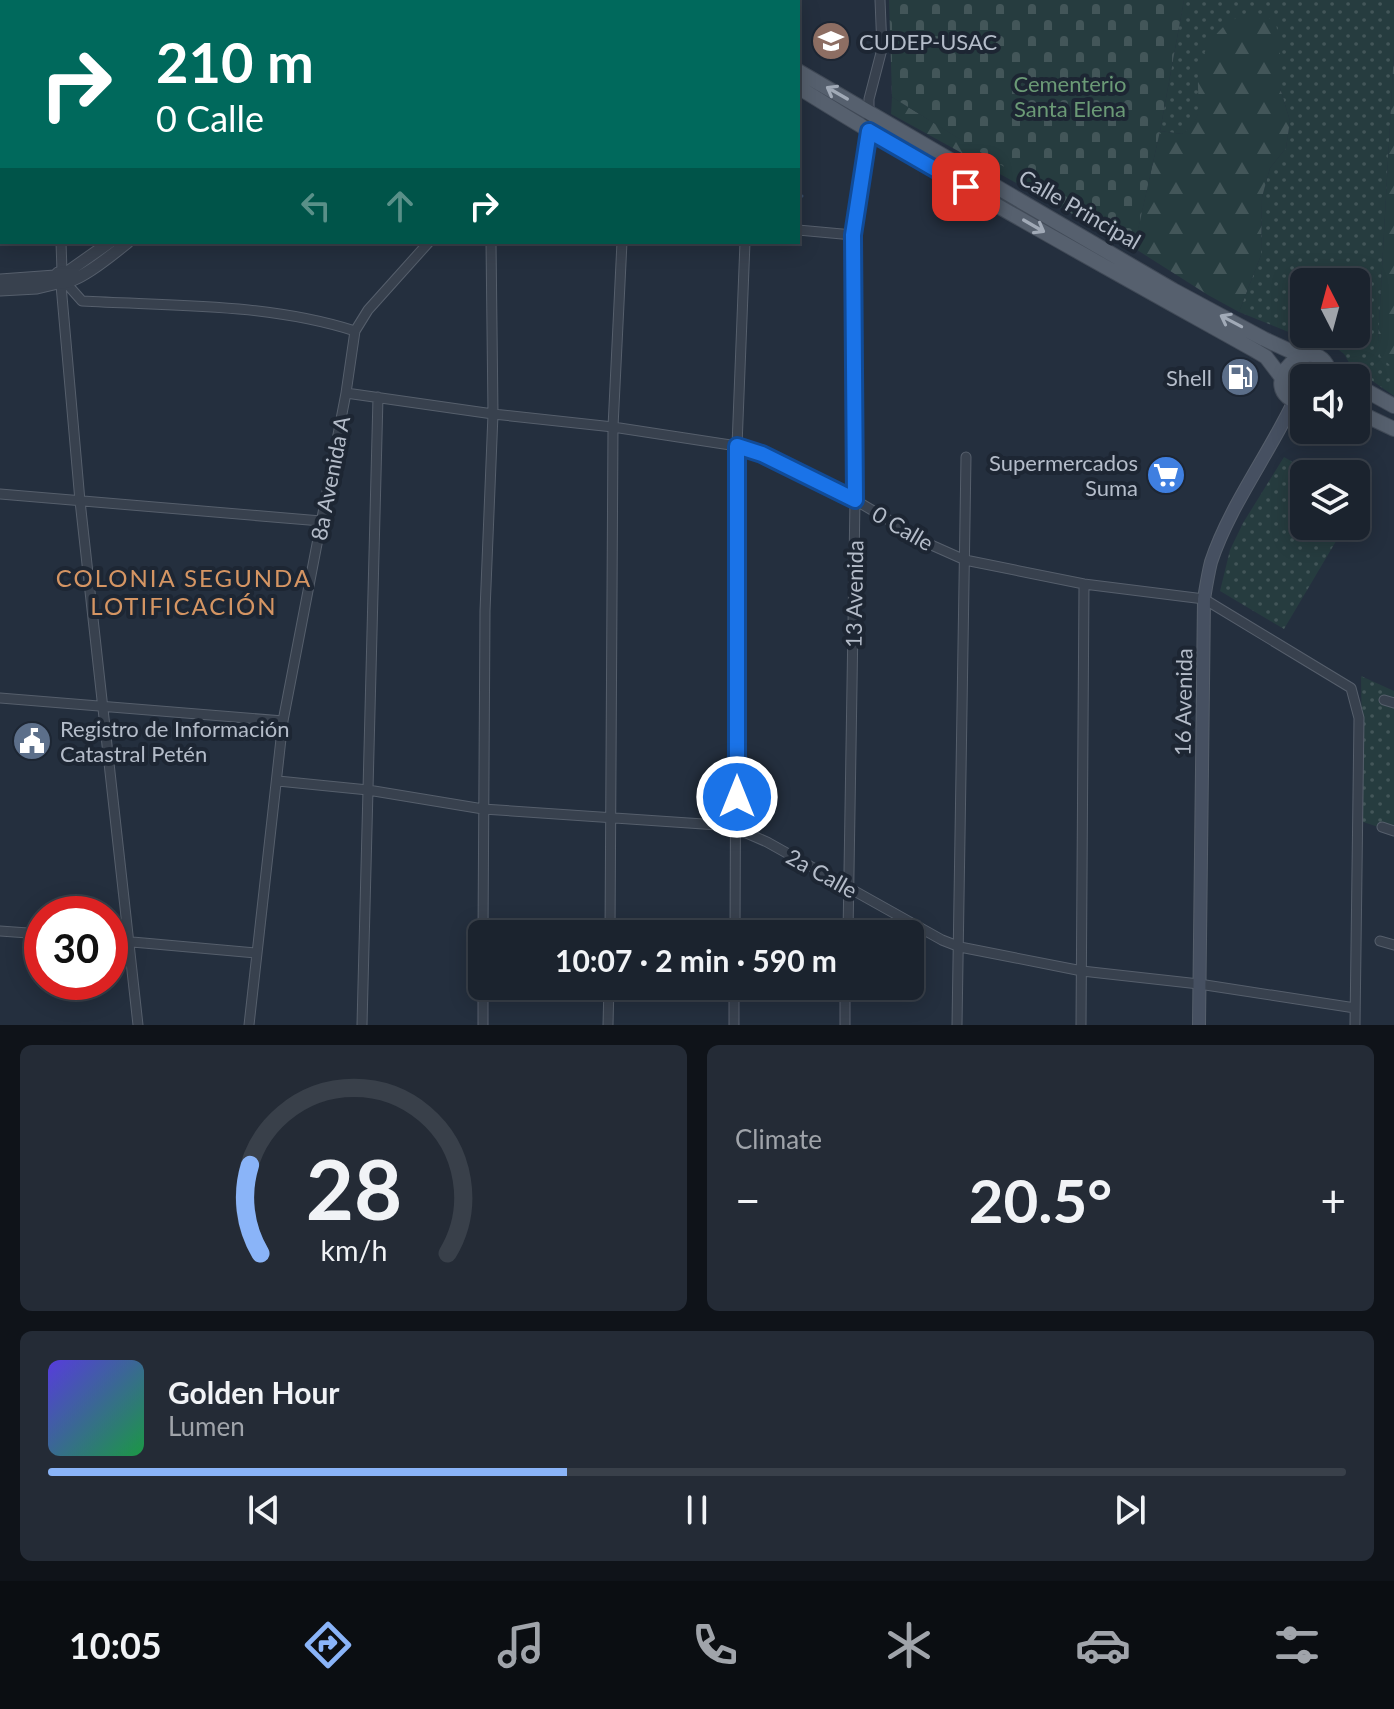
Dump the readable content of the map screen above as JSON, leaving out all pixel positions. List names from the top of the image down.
{
  "streets": {
    "main road": ["Calle Principal", "16 Avenida"],
    "street": [
      "8a Avenida A",
      "0 Calle",
      "13 Avenida",
      "2a Calle"
    ]
  },
  "crossings": [
    ["Calle Principal", "13 Avenida"],
    ["8a Avenida A", "0 Calle"],
    ["8a Avenida A", "2a Calle"],
    ["0 Calle", "13 Avenida"],
    ["0 Calle", "16 Avenida"],
    ["0 Calle", "2a Calle"],
    ["13 Avenida", "2a Calle"],
    ["16 Avenida", "2a Calle"]
  ],
  "districts": ["COLONIA SEGUNDA LOTIFICACIÓN"],
  "parks": ["Cementerio Santa Elena"],
  "places": {
    "school or university": ["CUDEP-USAC"],
    "fuel station": ["Shell"],
    "supermarket": ["Supermercados Suma"],
    "public building": ["Registro de Información Catastral Petén"]
  },
  "north": "top",
  "page": {
    "turn": ["210 m", "0 Calle"],
    "limit": "30",
    "trip": "10:07 · 2 min · 590 m",
    "tile": "Climate",
    "heat": ["−", "20.5°", "+"],
    "song": ["Golden Hour", "Lumen"],
    "tabs": "10:05",
    "gauge": ["28", "km/h"]
  }
}
